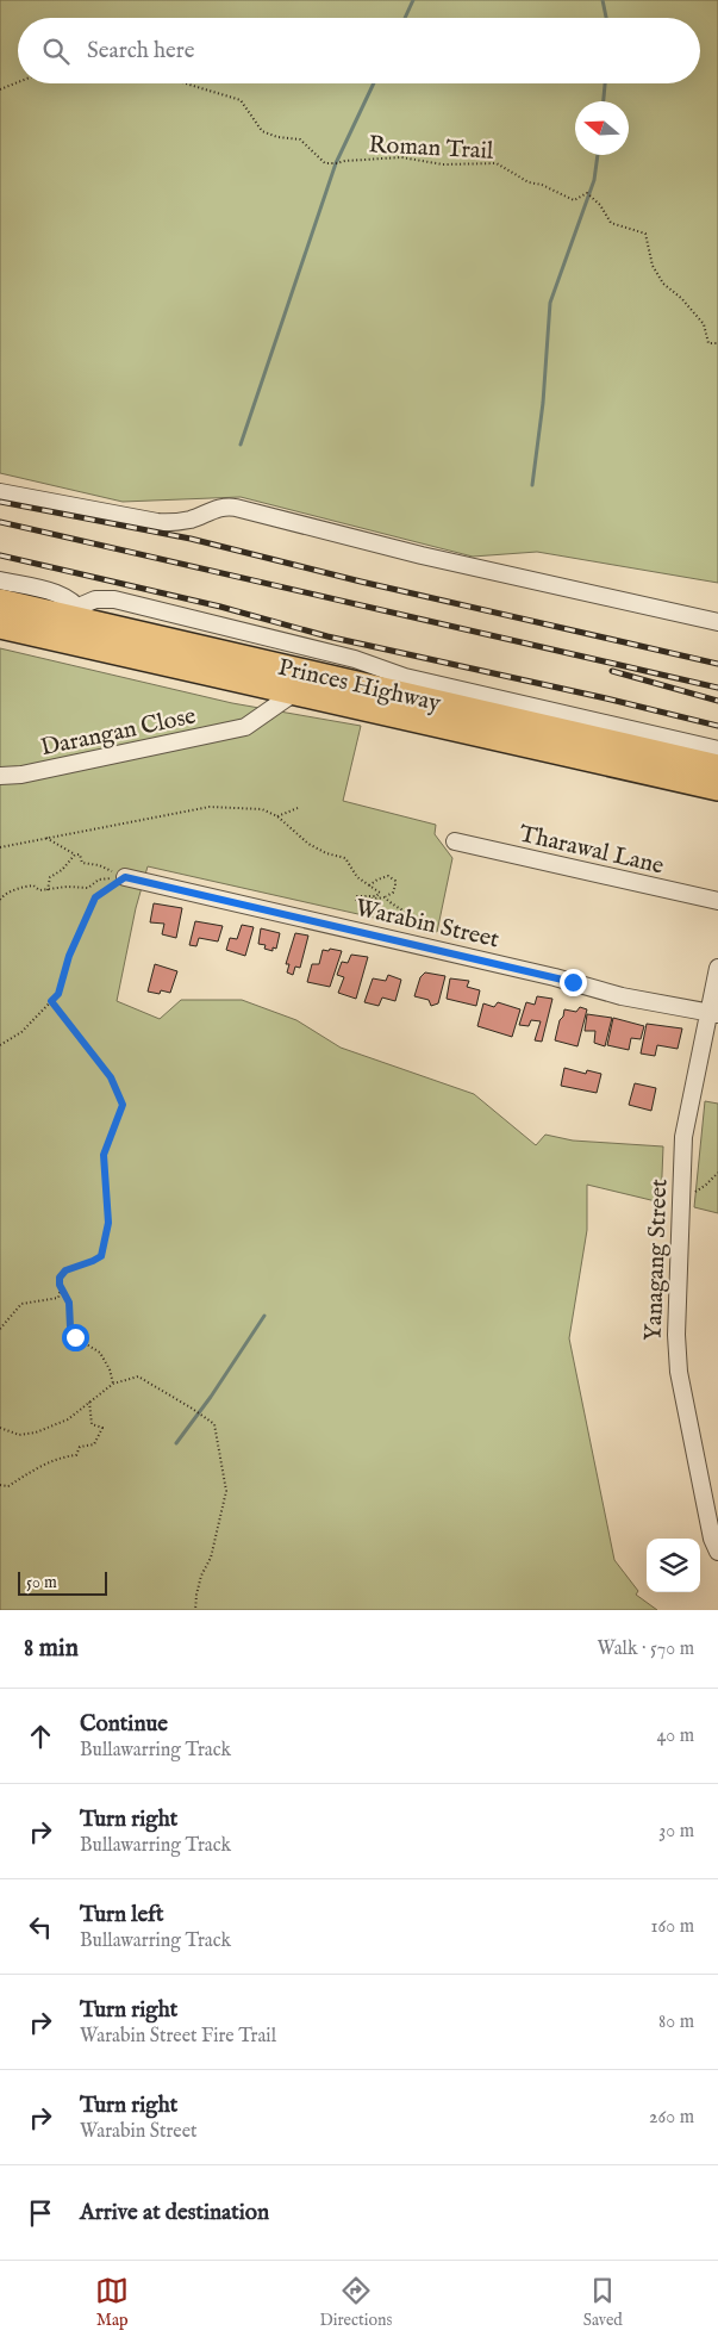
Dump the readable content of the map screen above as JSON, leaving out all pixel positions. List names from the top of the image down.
{
  "streets": {
    "highway": ["Princes Highway"],
    "street": [
      "Darangan Close",
      "Tharawal Lane",
      "Warabin Street",
      "Yanagang Street"
    ],
    "path": ["Roman Trail"]
  },
  "crossings": [
    ["Princes Highway", "Darangan Close"],
    ["Warabin Street", "Yanagang Street"]
  ],
  "scale_bar": "50 m",
  "north": "left",
  "page": {
    "search": "Search here",
    "scale": "50 m",
    "heading": ["8 min", "Walk · 570 m"],
    "list": [
      ["Continue", "Bullawarring Track", "40 m"],
      ["Turn right", "Bullawarring Track", "30 m"],
      ["Turn left", "Bullawarring Track", "160 m"],
      ["Turn right", "Warabin Street Fire Trail", "80 m"],
      ["Turn right", "Warabin Street", "260 m"],
      "Arrive at destination"
    ],
    "nav": ["Map", "Directions", "Saved"]
  }
}
